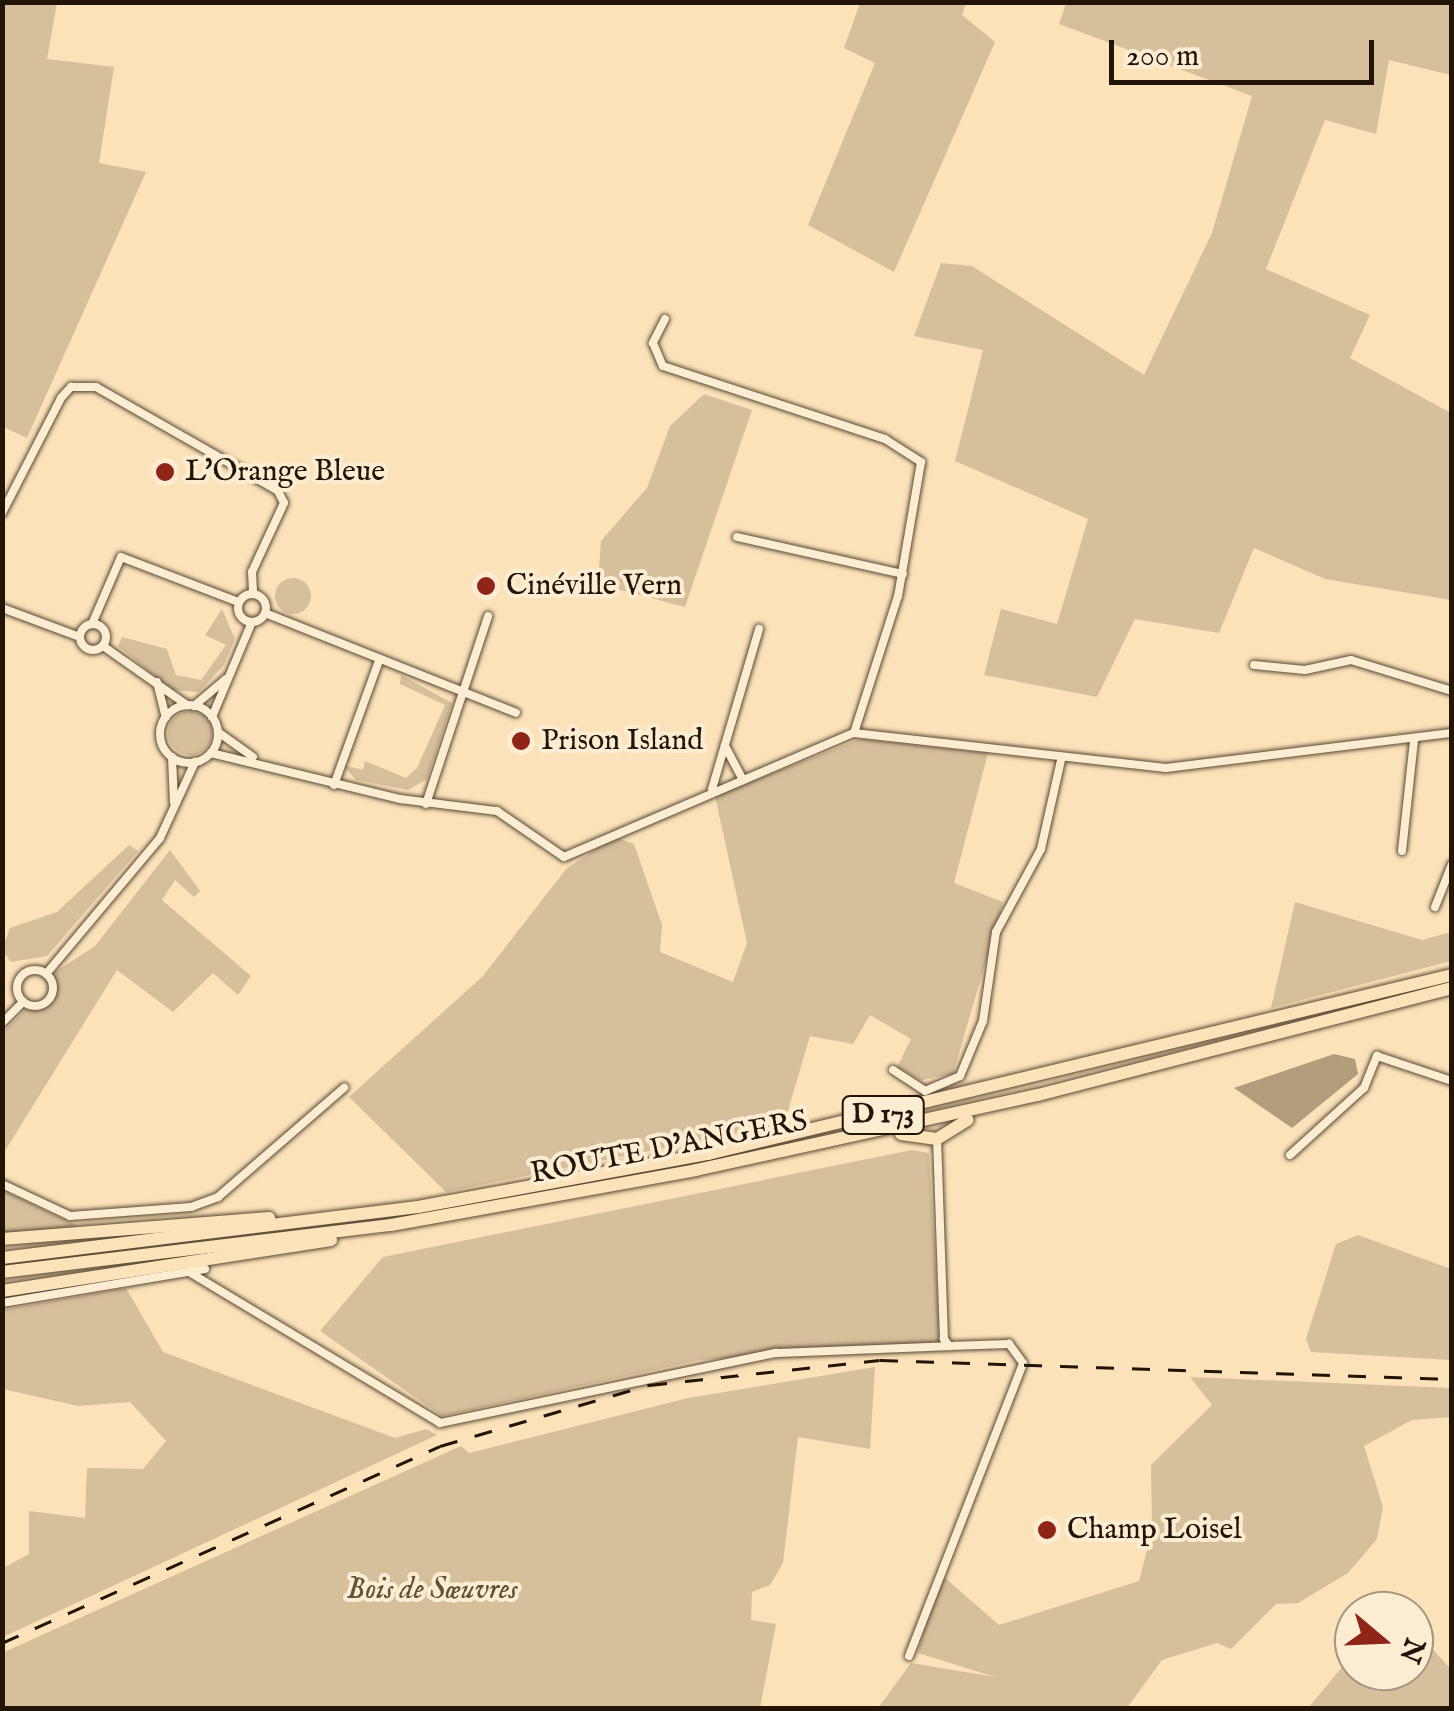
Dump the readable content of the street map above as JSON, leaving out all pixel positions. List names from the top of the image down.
{
  "streets": {
    "highway": ["D 173", "ROUTE D'ANGERS"]
  },
  "parks": ["Bois de Sœuvres"],
  "places": [
    "L'Orange Bleue",
    "Cinéville Vern",
    "Prison Island",
    "Champ Loisel"
  ],
  "scale_bar": "200 m",
  "north": "right"
}
